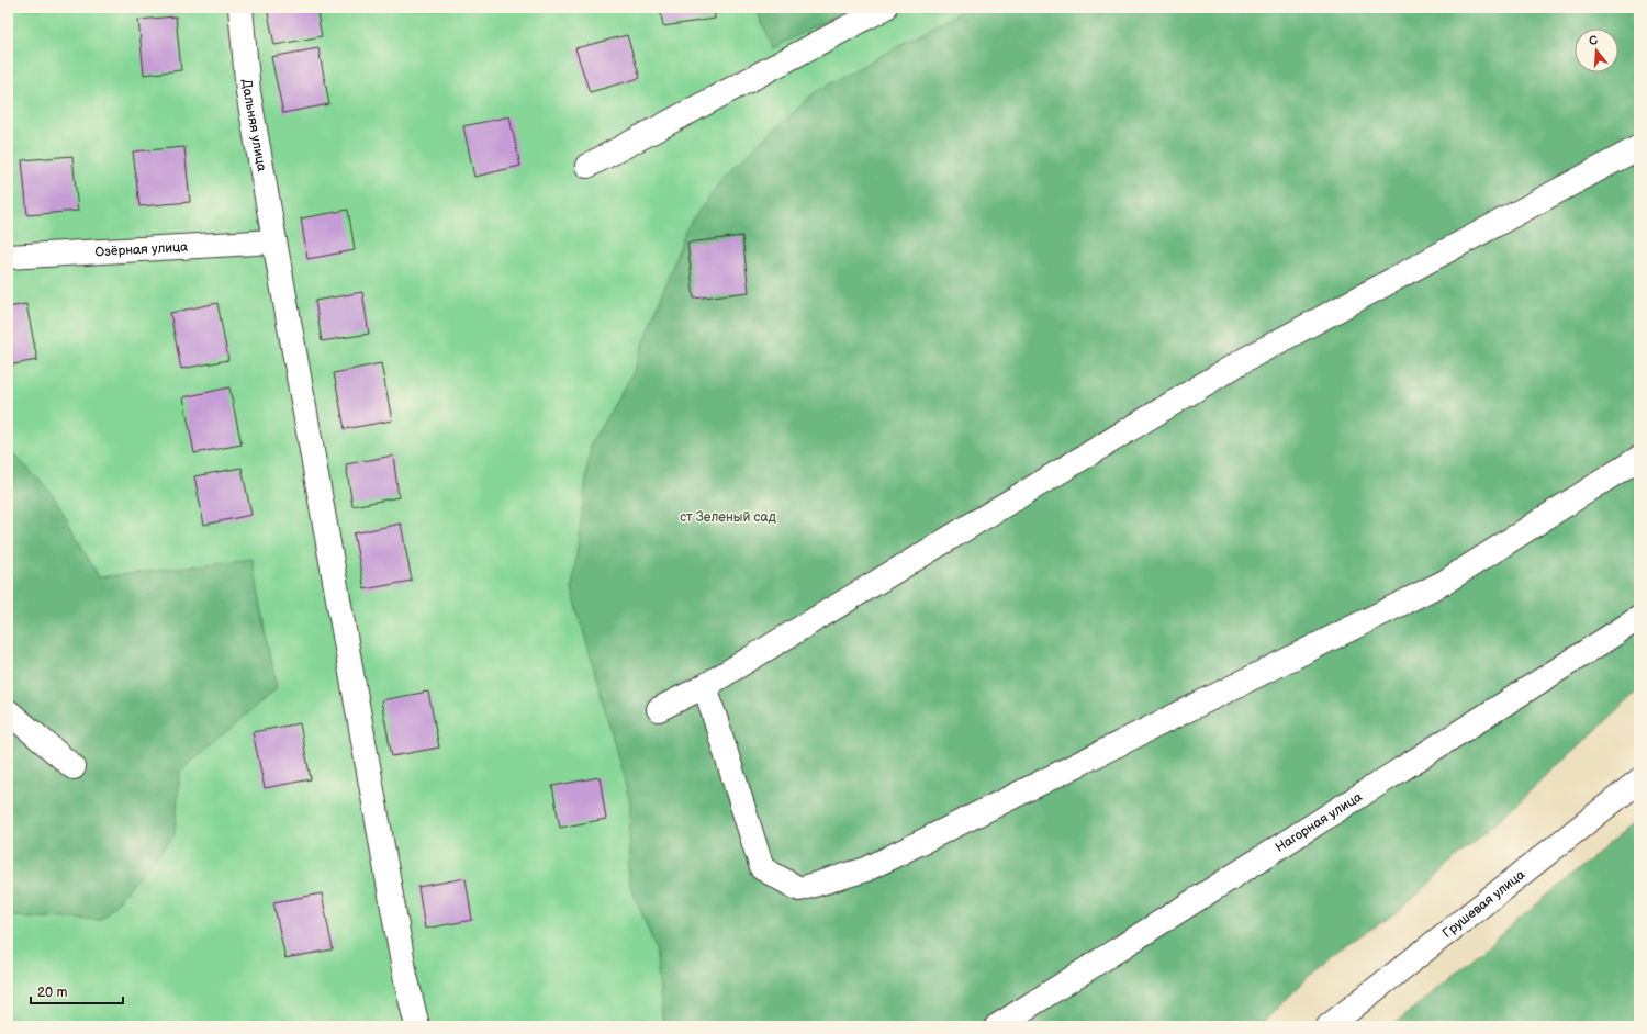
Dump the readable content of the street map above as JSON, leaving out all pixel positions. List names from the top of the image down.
{
  "streets": {
    "street": [
      "Дальняя улица",
      "Озёрная улица",
      "Нагорная улица",
      "Грушевая улица"
    ]
  },
  "crossings": [
    ["Дальняя улица", "Озёрная улица"]
  ],
  "parks": ["ст Зеленый сад"],
  "scale_bar": "20 m",
  "north": "top"
}
